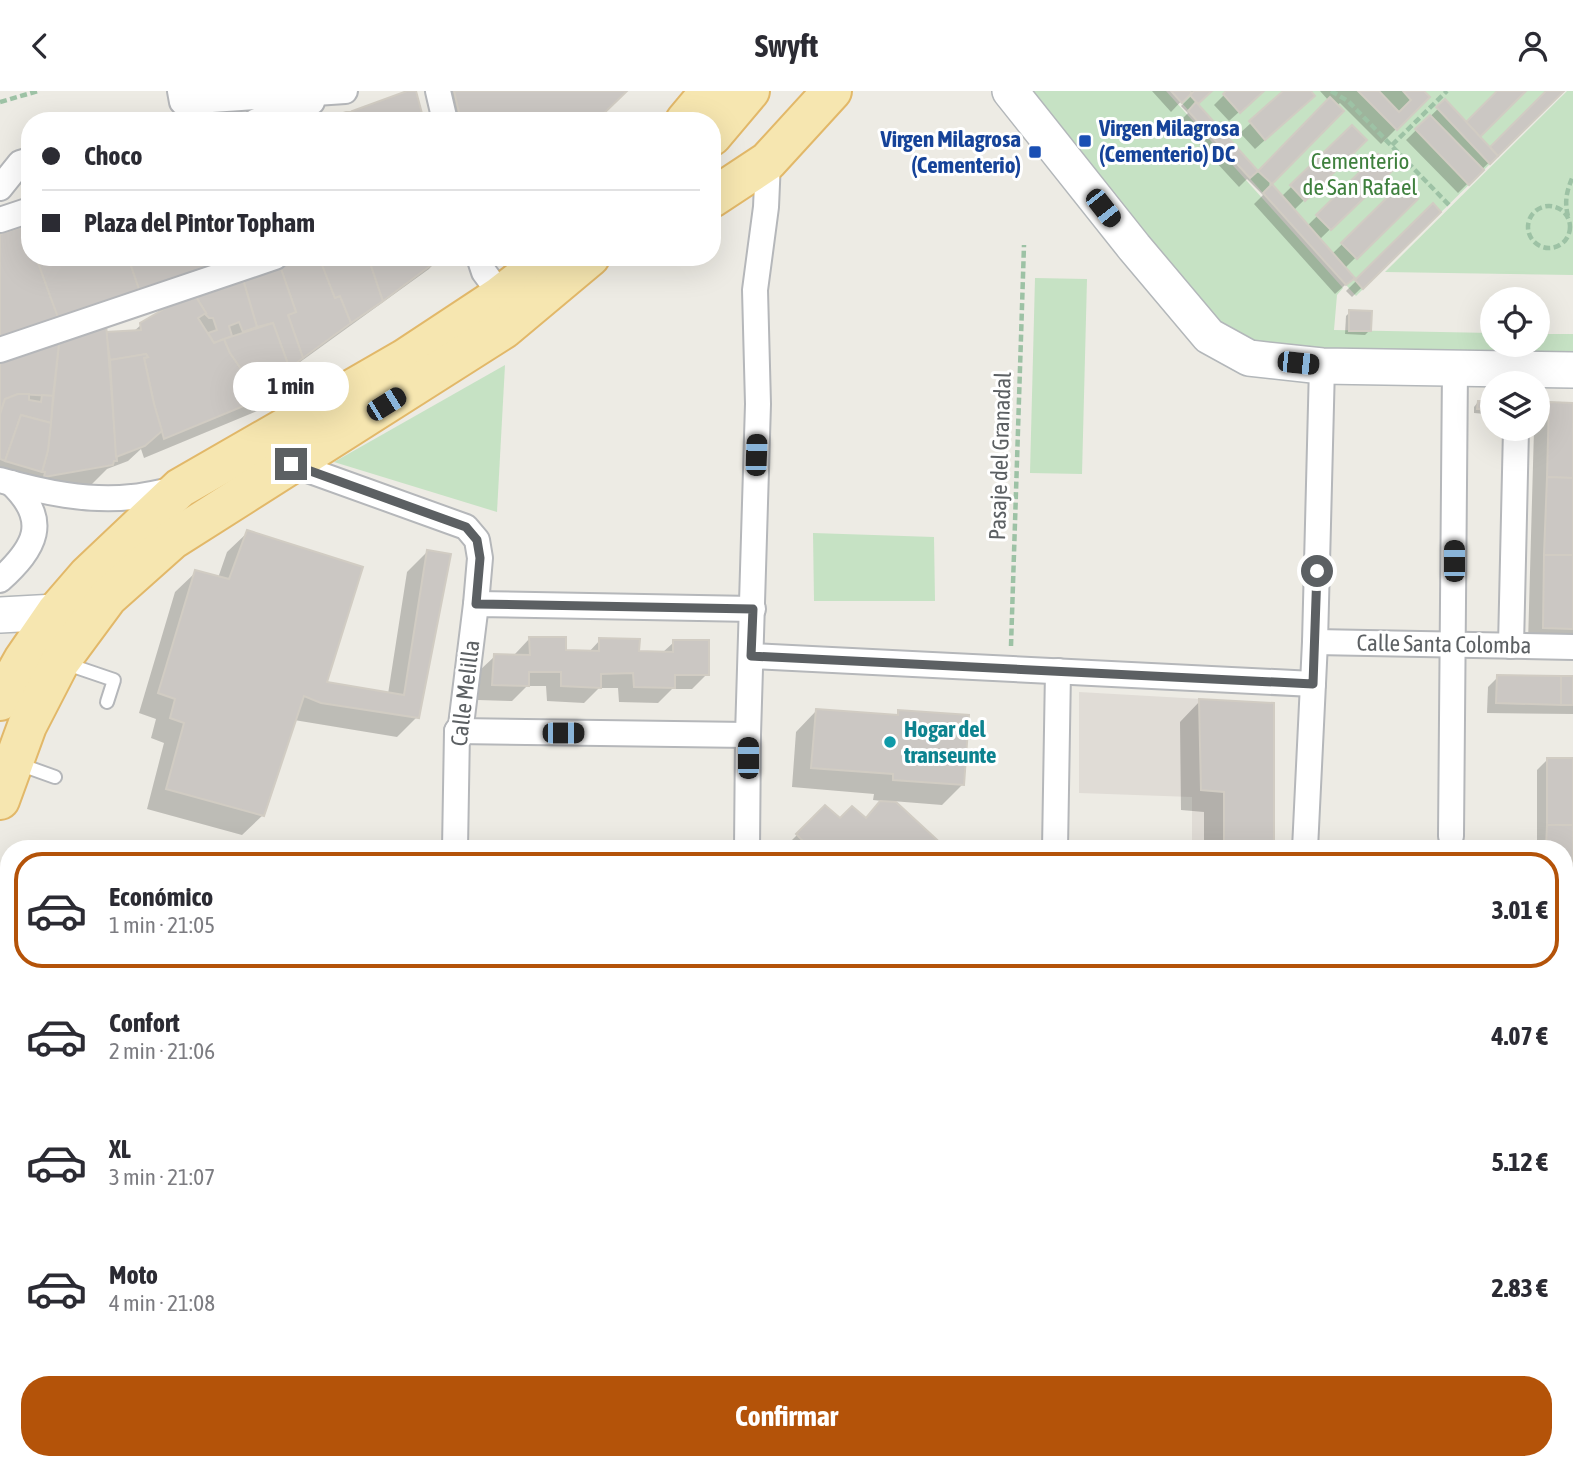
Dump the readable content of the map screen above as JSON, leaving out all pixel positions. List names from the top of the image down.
{
  "streets": {
    "street": ["Calle Santa Colomba", "Calle Melilla"],
    "path": ["Pasaje del Granadal"]
  },
  "parks": ["Cementerio de San Rafael"],
  "places": {
    "transit": ["Virgen Milagrosa (Cementerio) DC", "Virgen Milagrosa (Cementerio)"],
    "other": ["Hogar del transeunte"]
  },
  "page": {
    "header": "Swyft",
    "banner": ["Choco", "Plaza del Pintor Topham"],
    "bubble": "1 min",
    "list": [
      {
        "name": "Económico",
        "note": "1 min · 21:05",
        "value": "3.01 €"
      },
      {
        "name": "Confort",
        "note": "2 min · 21:06",
        "value": "4.07 €"
      },
      {
        "name": "XL",
        "note": "3 min · 21:07",
        "value": "5.12 €"
      },
      {
        "name": "Moto",
        "note": "4 min · 21:08",
        "value": "2.83 €"
      }
    ],
    "buttons": "Confirmar"
  }
}
